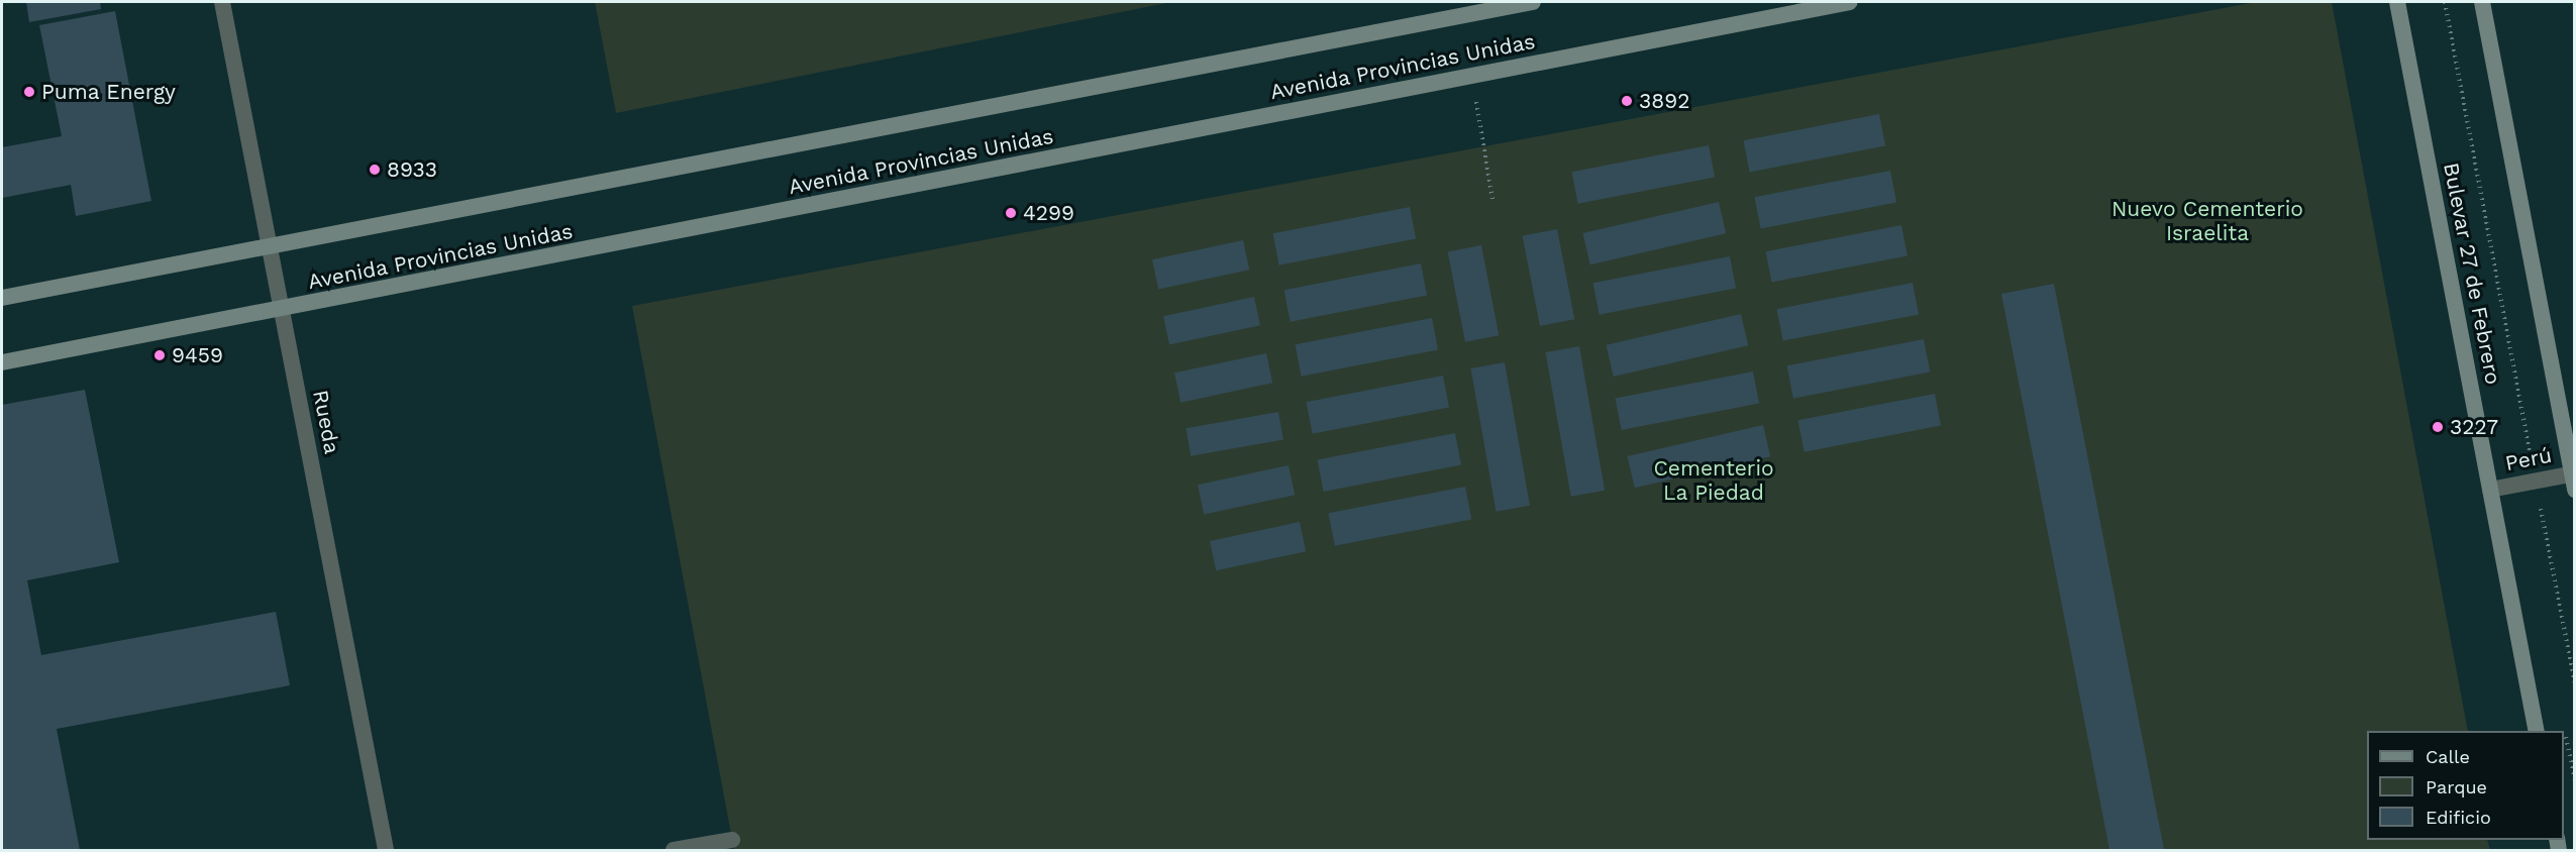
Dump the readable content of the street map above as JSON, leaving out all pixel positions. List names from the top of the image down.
{
  "streets": {
    "main road": ["Avenida Provincias Unidas", "Bulevar 27 de Febrero"],
    "street": ["Rueda", "Perú"]
  },
  "crossings": [
    ["Avenida Provincias Unidas", "Rueda"],
    ["Bulevar 27 de Febrero", "Perú"]
  ],
  "parks": ["Nuevo Cementerio Israelita", "Cementerio La Piedad"],
  "places": [
    "Puma Energy",
    "3892",
    "8933",
    "4299",
    "9459",
    "3227"
  ],
  "legend": ["Calle", "Parque", "Edificio"]
}
